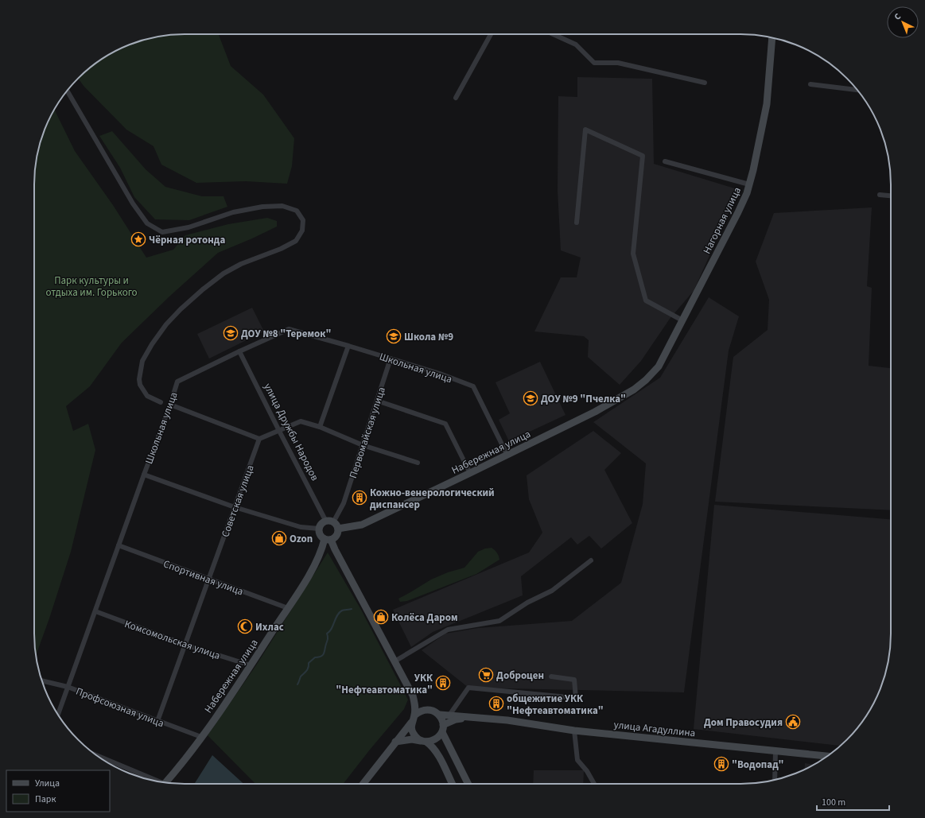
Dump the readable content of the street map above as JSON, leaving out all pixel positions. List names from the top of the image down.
{
  "streets": {
    "main road": ["Нагорная улица", "Набережная улица", "улица Агадуллина"],
    "street": [
      "Школьная улица",
      "улица Дружбы Народов",
      "Первомайская улица",
      "Советская улица",
      "Спортивная улица",
      "Комсомольская улица",
      "Профсоюзная улица"
    ]
  },
  "crossings": [
    ["Нагорная улица", "Набережная улица"],
    ["Школьная улица", "улица Дружбы Народов"],
    ["Школьная улица", "Первомайская улица"],
    ["Школьная улица", "Набережная улица"],
    ["Школьная улица", "Спортивная улица"],
    ["Школьная улица", "Комсомольская улица"],
    ["Школьная улица", "Профсоюзная улица"],
    ["улица Дружбы Народов", "Первомайская улица"],
    ["улица Дружбы Народов", "Набережная улица"],
    ["Первомайская улица", "Набережная улица"],
    ["Набережная улица", "Спортивная улица"],
    ["Набережная улица", "Комсомольская улица"],
    ["Набережная улица", "Профсоюзная улица"],
    ["Советская улица", "Спортивная улица"],
    ["Советская улица", "Комсомольская улица"],
    ["Советская улица", "Профсоюзная улица"]
  ],
  "parks": ["Парк культуры и отдыха им. Горького"],
  "places": {
    "place": ["Чёрная ротонда"],
    "school or university": ["ДОУ №8 \"Теремок\"", "Школа №9", "ДОУ №9 \"Пчелка\""],
    "building": [
      "Кожно-венерологический диспансер",
      "УКК \"Нефтеавтоматика\"",
      "общежитие УКК \"Нефтеавтоматика\"",
      "\"Водопад\""
    ],
    "shop": ["Ozon", "Колёса Даром"],
    "mosque": ["Ихлас"],
    "supermarket": ["Доброцен"],
    "public building": ["Дом Правосудия"]
  },
  "legend": ["Улица", "Парк"],
  "scale_bar": "100 m",
  "north": "top left"
}
